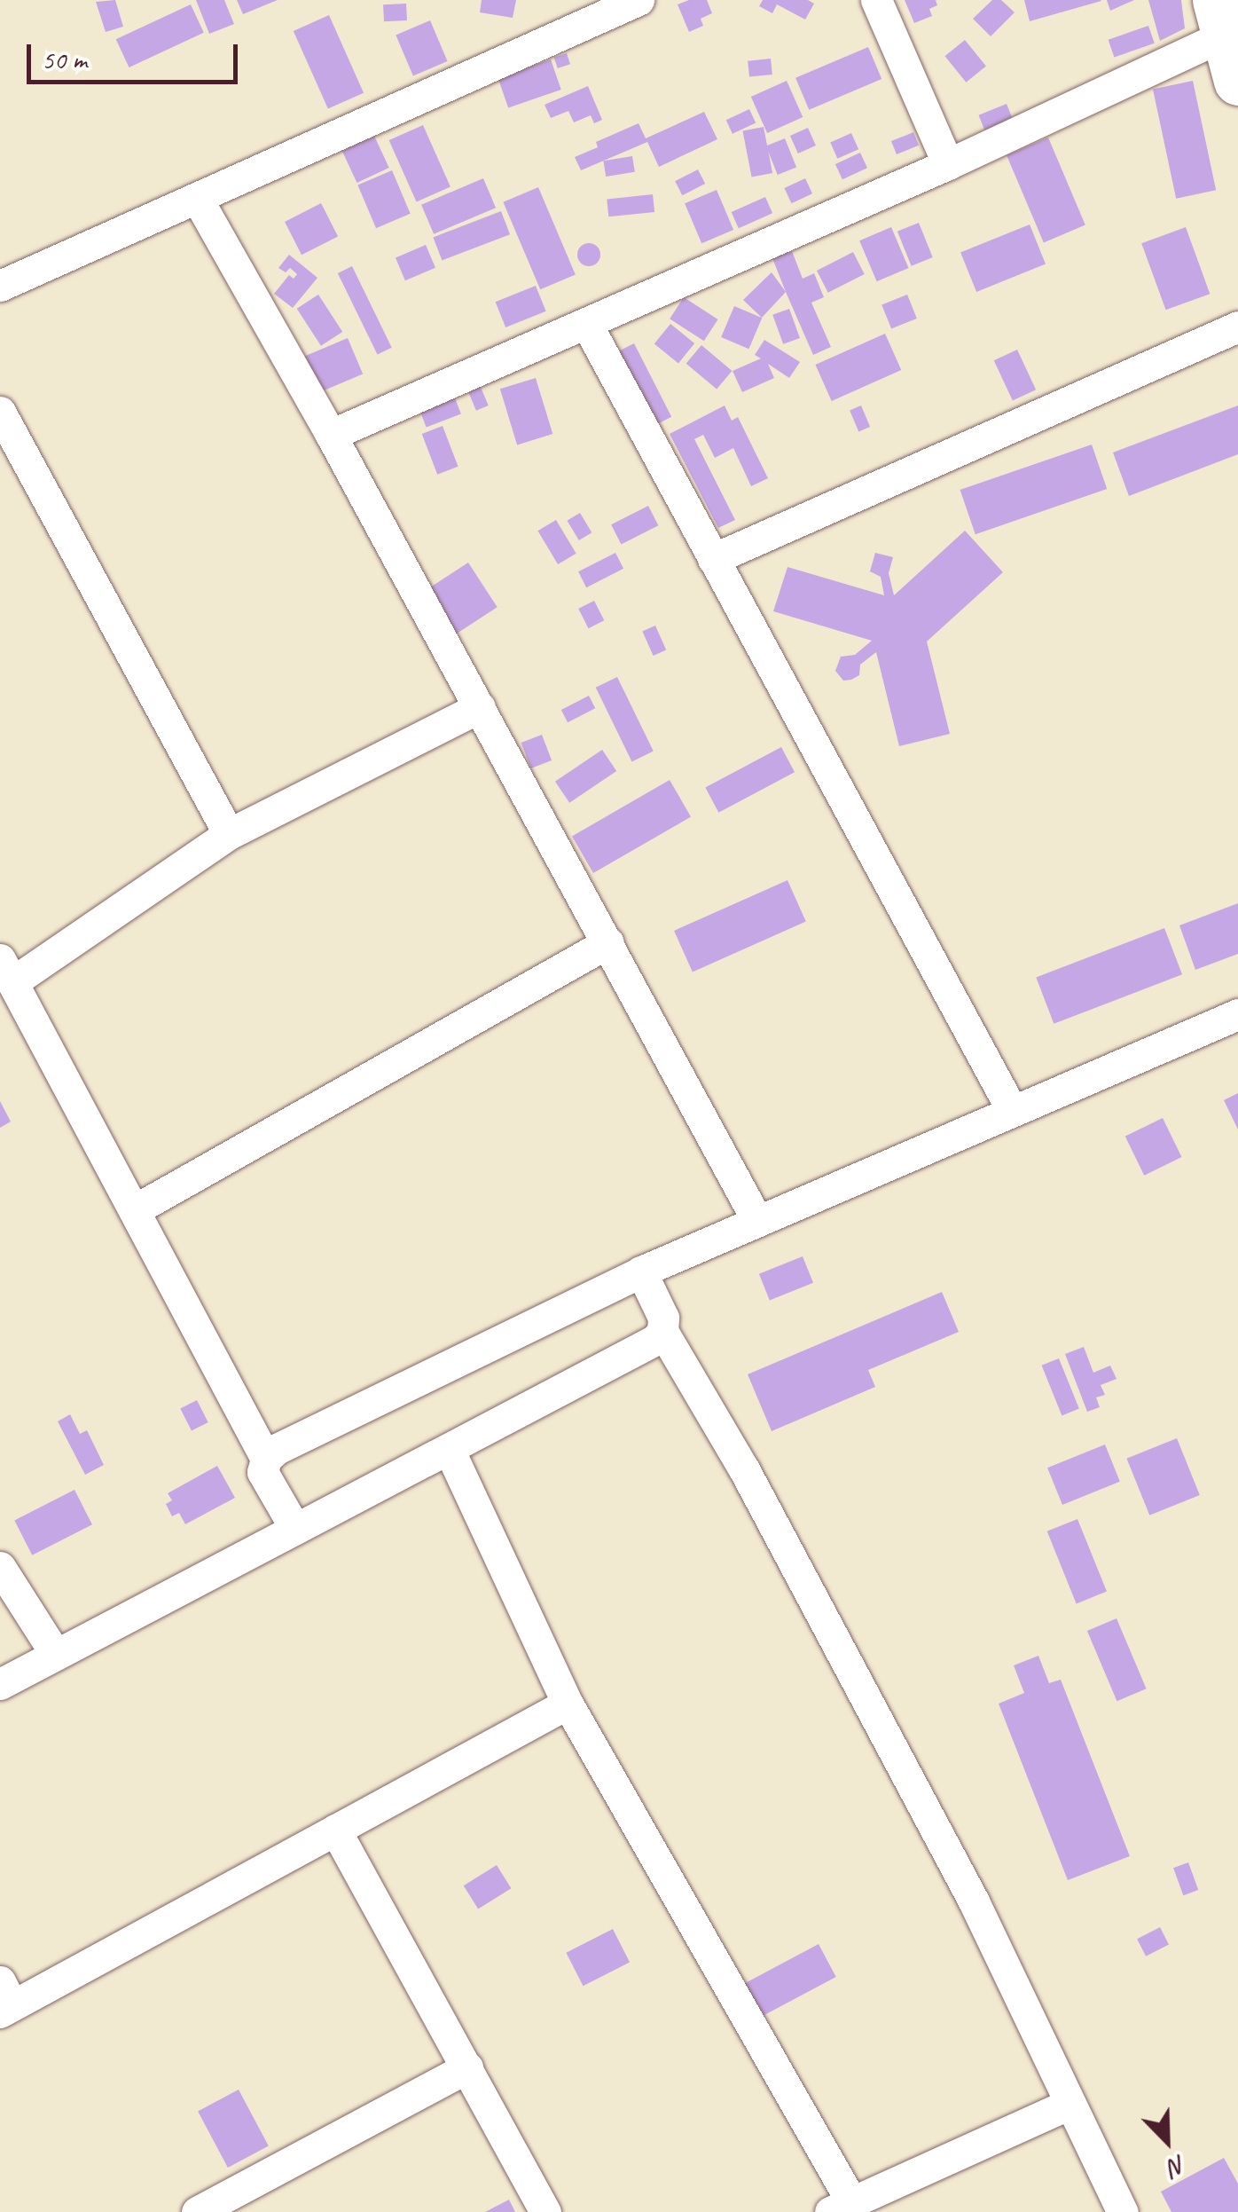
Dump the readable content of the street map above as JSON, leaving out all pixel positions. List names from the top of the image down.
{
  "scale_bar": "50 m",
  "north": "bottom right"
}
